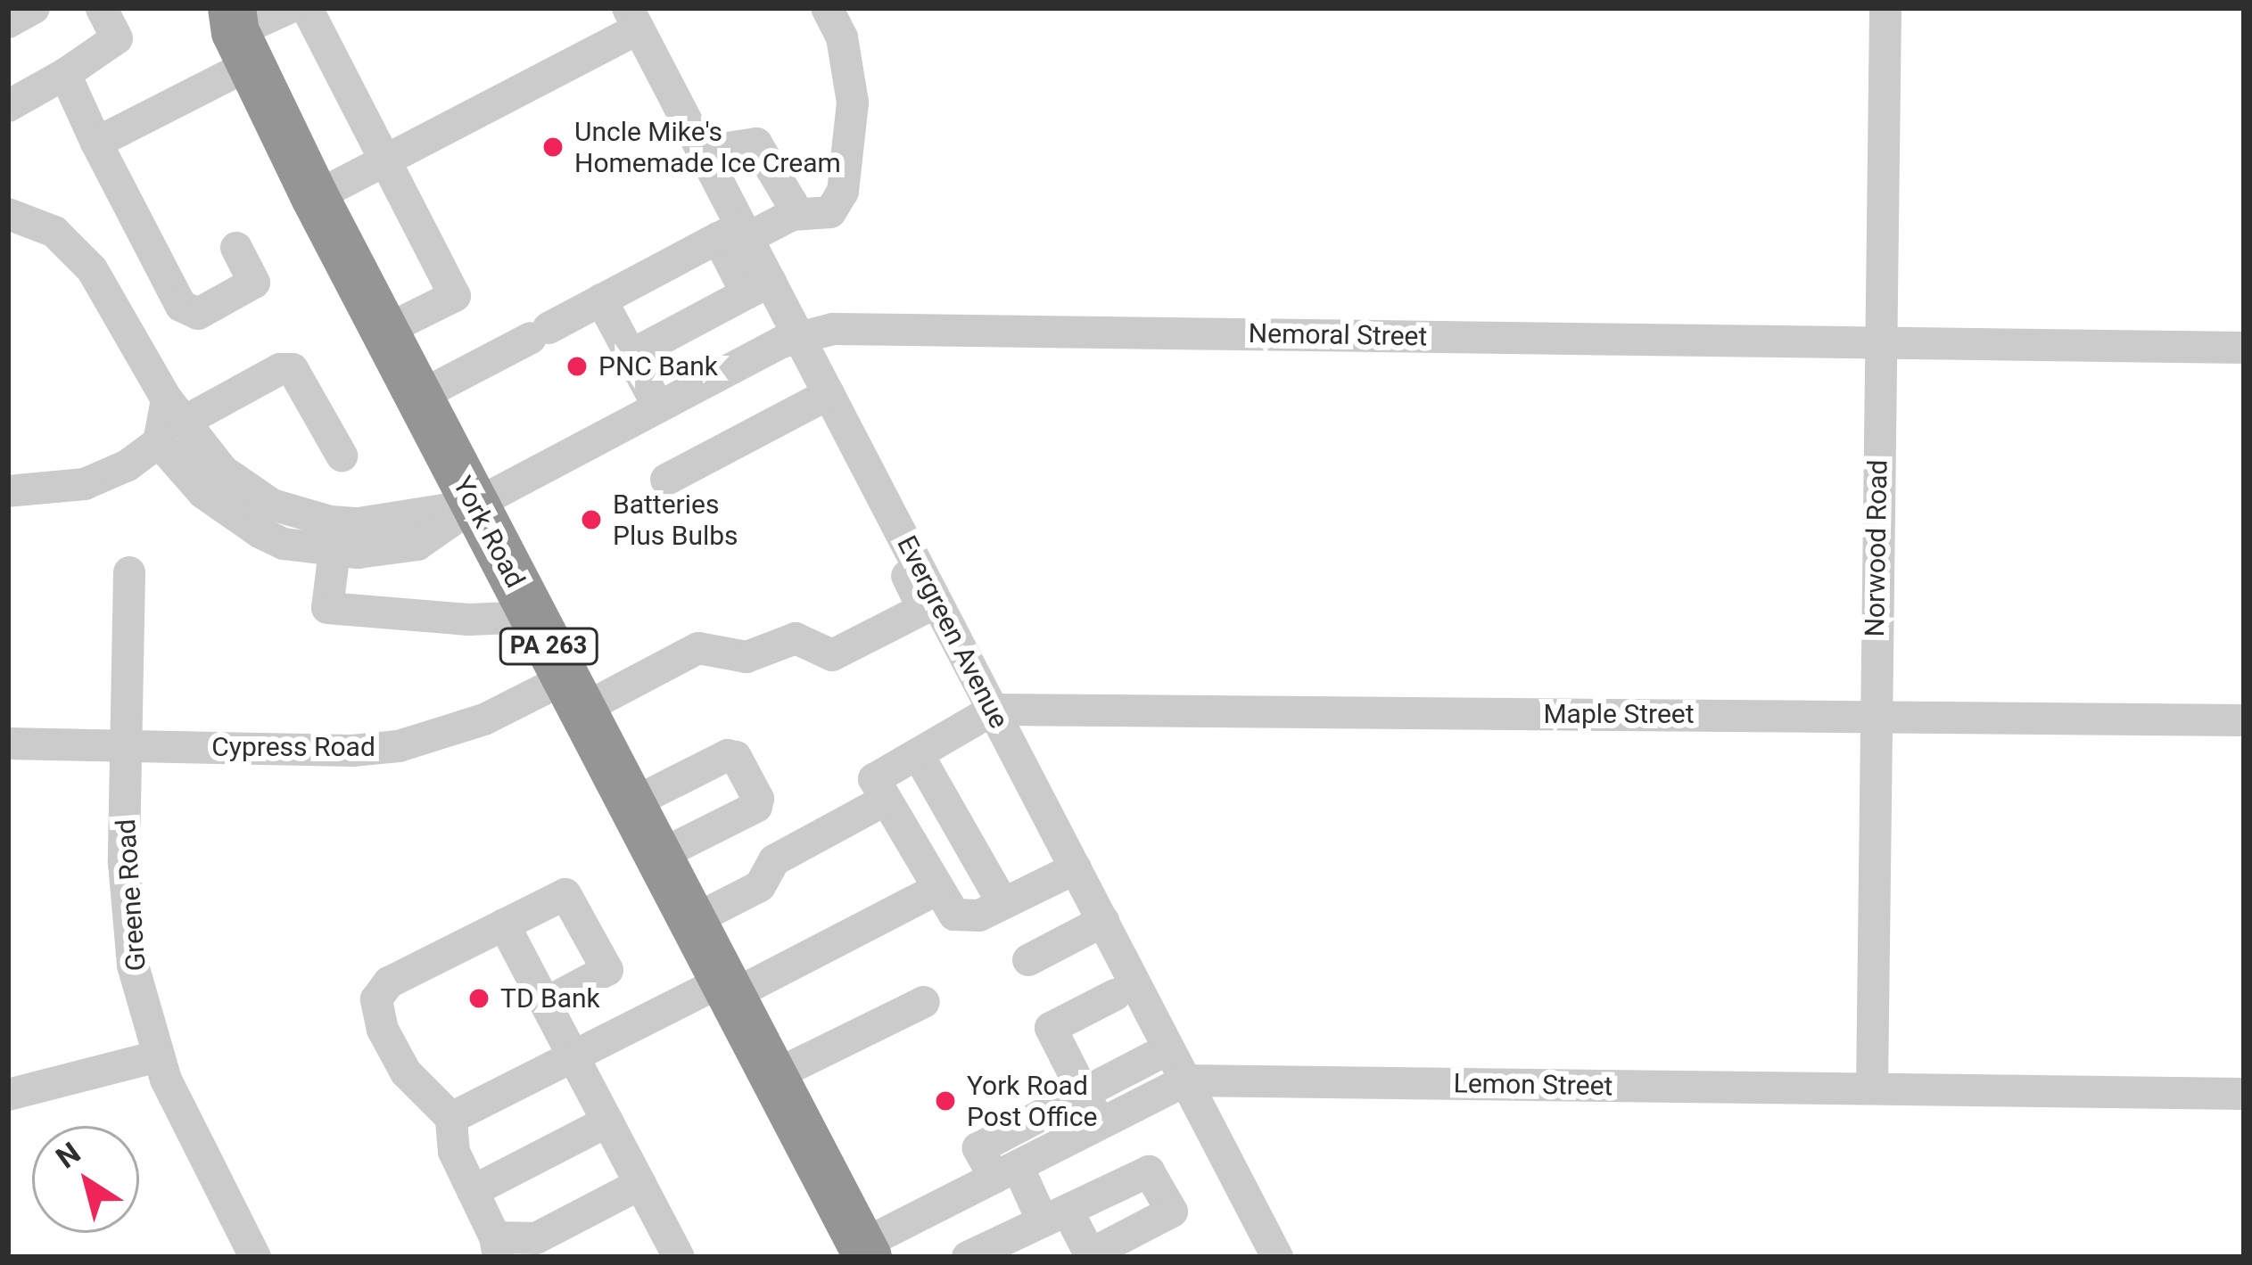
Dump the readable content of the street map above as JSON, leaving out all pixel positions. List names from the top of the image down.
{
  "streets": {
    "highway": ["York Road", "PA 263"],
    "street": [
      "Nemoral Street",
      "Norwood Road",
      "Evergreen Avenue",
      "Maple Street",
      "Cypress Road",
      "Greene Road",
      "Lemon Street"
    ]
  },
  "crossings": [
    ["Nemoral Street", "York Road"],
    ["Nemoral Street", "Norwood Road"],
    ["Nemoral Street", "Evergreen Avenue"],
    ["York Road", "Cypress Road"],
    ["York Road", "Lemon Street"],
    ["Norwood Road", "Maple Street"],
    ["Norwood Road", "Lemon Street"],
    ["Evergreen Avenue", "Maple Street"],
    ["Evergreen Avenue", "Cypress Road"],
    ["Evergreen Avenue", "Lemon Street"],
    ["Cypress Road", "Greene Road"]
  ],
  "places": [
    "Uncle Mike's Homemade Ice Cream",
    "PNC Bank",
    "Batteries Plus Bulbs",
    "TD Bank",
    "York Road Post Office"
  ],
  "north": "top left"
}
